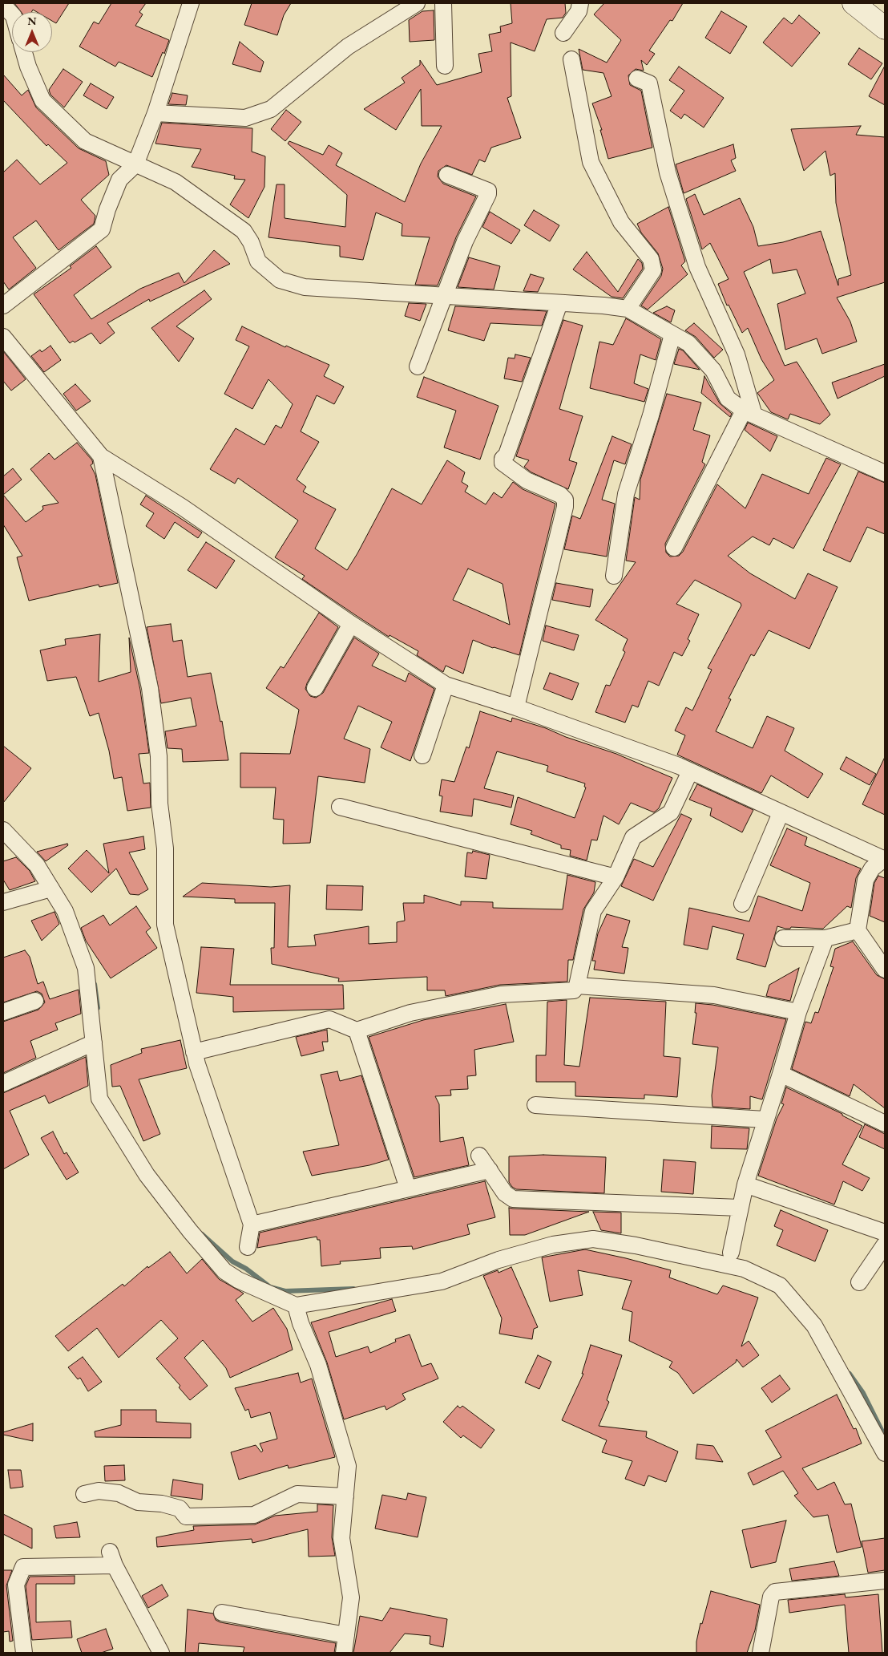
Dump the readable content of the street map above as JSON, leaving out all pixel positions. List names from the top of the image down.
{
  "north": "top"
}
